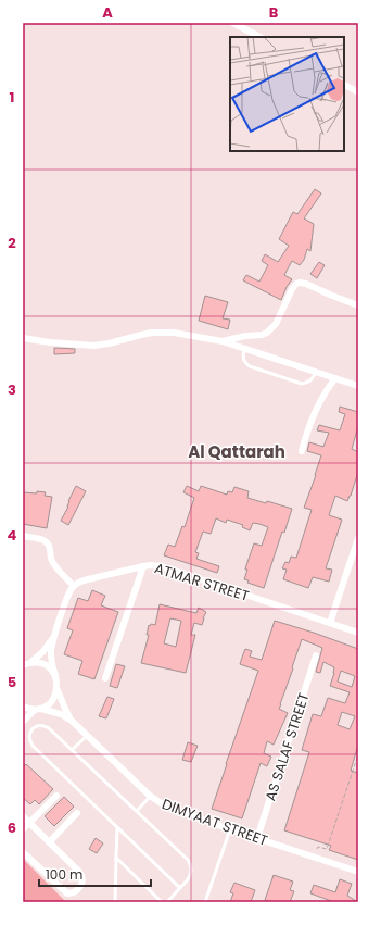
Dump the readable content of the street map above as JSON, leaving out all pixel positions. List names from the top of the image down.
{
  "streets": {
    "street": ["ATMAR STREET", "AS SALAF STREET", "DIMYAAT STREET"]
  },
  "crossings": [
    ["AS SALAF STREET", "DIMYAAT STREET"]
  ],
  "districts": ["Al Qattarah"],
  "scale_bar": "100 m",
  "grid": {
    "columns": ["A", "B"],
    "rows": [
      "1",
      "2",
      "3",
      "4",
      "5",
      "6"
    ]
  }
}
